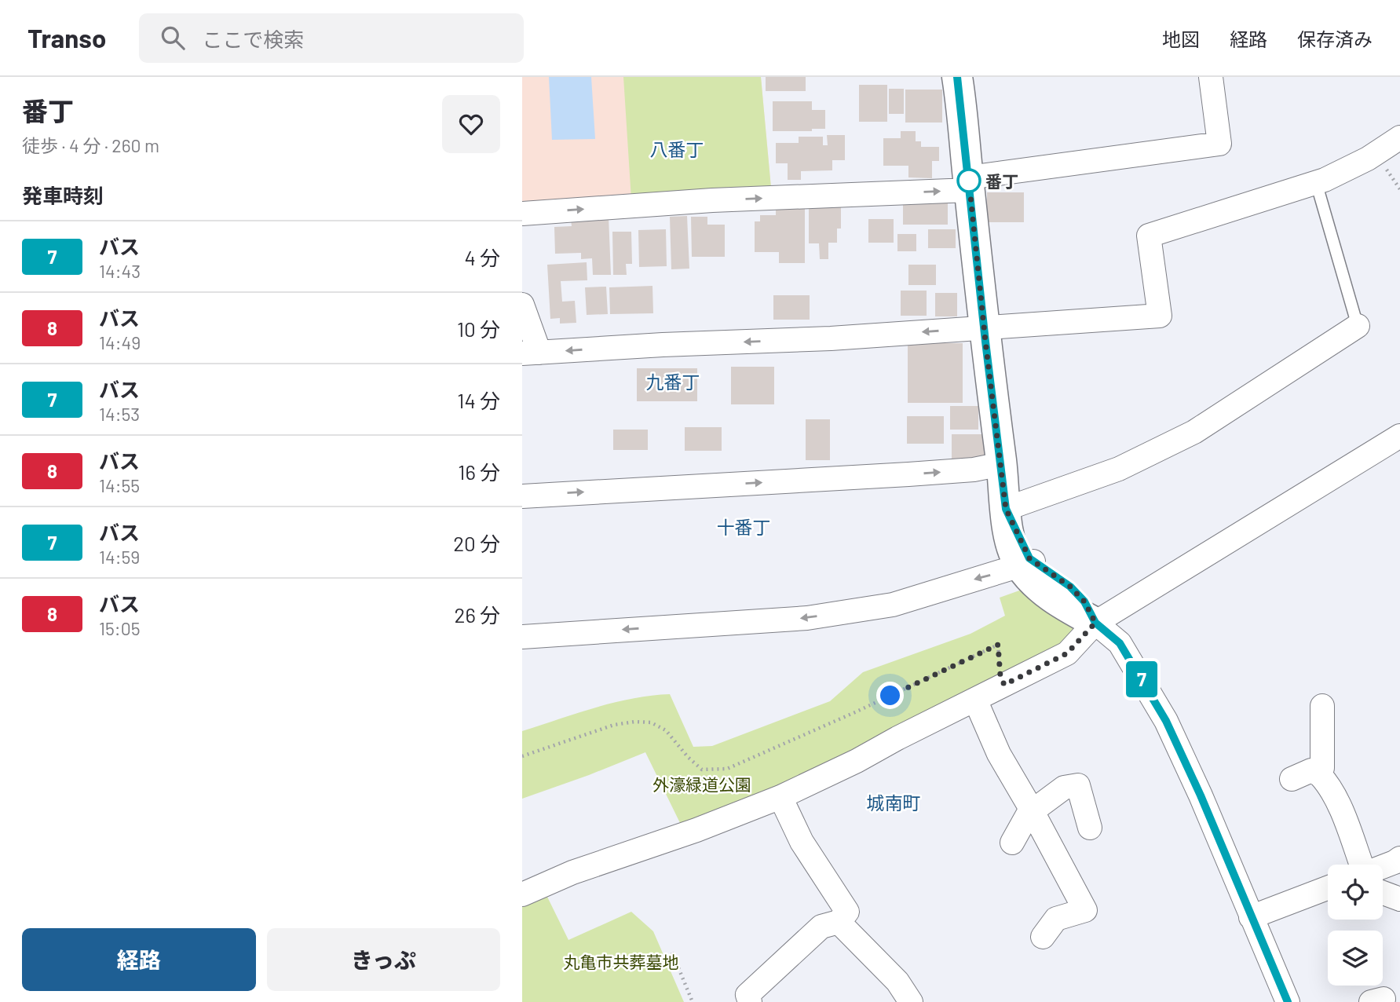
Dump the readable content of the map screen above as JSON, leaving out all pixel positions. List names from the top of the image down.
{
  "districts": [
    "八番丁",
    "九番丁",
    "十番丁",
    "城南町"
  ],
  "parks": ["外濠緑道公園", "丸亀市共葬墓地"],
  "places": ["番丁"],
  "lines": ["bus line 7"],
  "page": {
    "header": "Transo",
    "search": "ここで検索",
    "nav": ["地図", "経路", "保存済み"],
    "heading": [
      ["番丁", "徒歩 · 4 分 · 260 m"],
      "発車時刻"
    ],
    "on_map": "7",
    "list": [
      {
        "mark": "7",
        "name": "バス",
        "note": "14:43",
        "value": "4 分"
      },
      {
        "mark": "8",
        "name": "バス",
        "note": "14:49",
        "value": "10 分"
      },
      {
        "mark": "7",
        "name": "バス",
        "note": "14:53",
        "value": "14 分"
      },
      {
        "mark": "8",
        "name": "バス",
        "note": "14:55",
        "value": "16 分"
      },
      {
        "mark": "7",
        "name": "バス",
        "note": "14:59",
        "value": "20 分"
      },
      {
        "mark": "8",
        "name": "バス",
        "note": "15:05",
        "value": "26 分"
      }
    ],
    "buttons": ["経路", "きっぷ"]
  }
}
